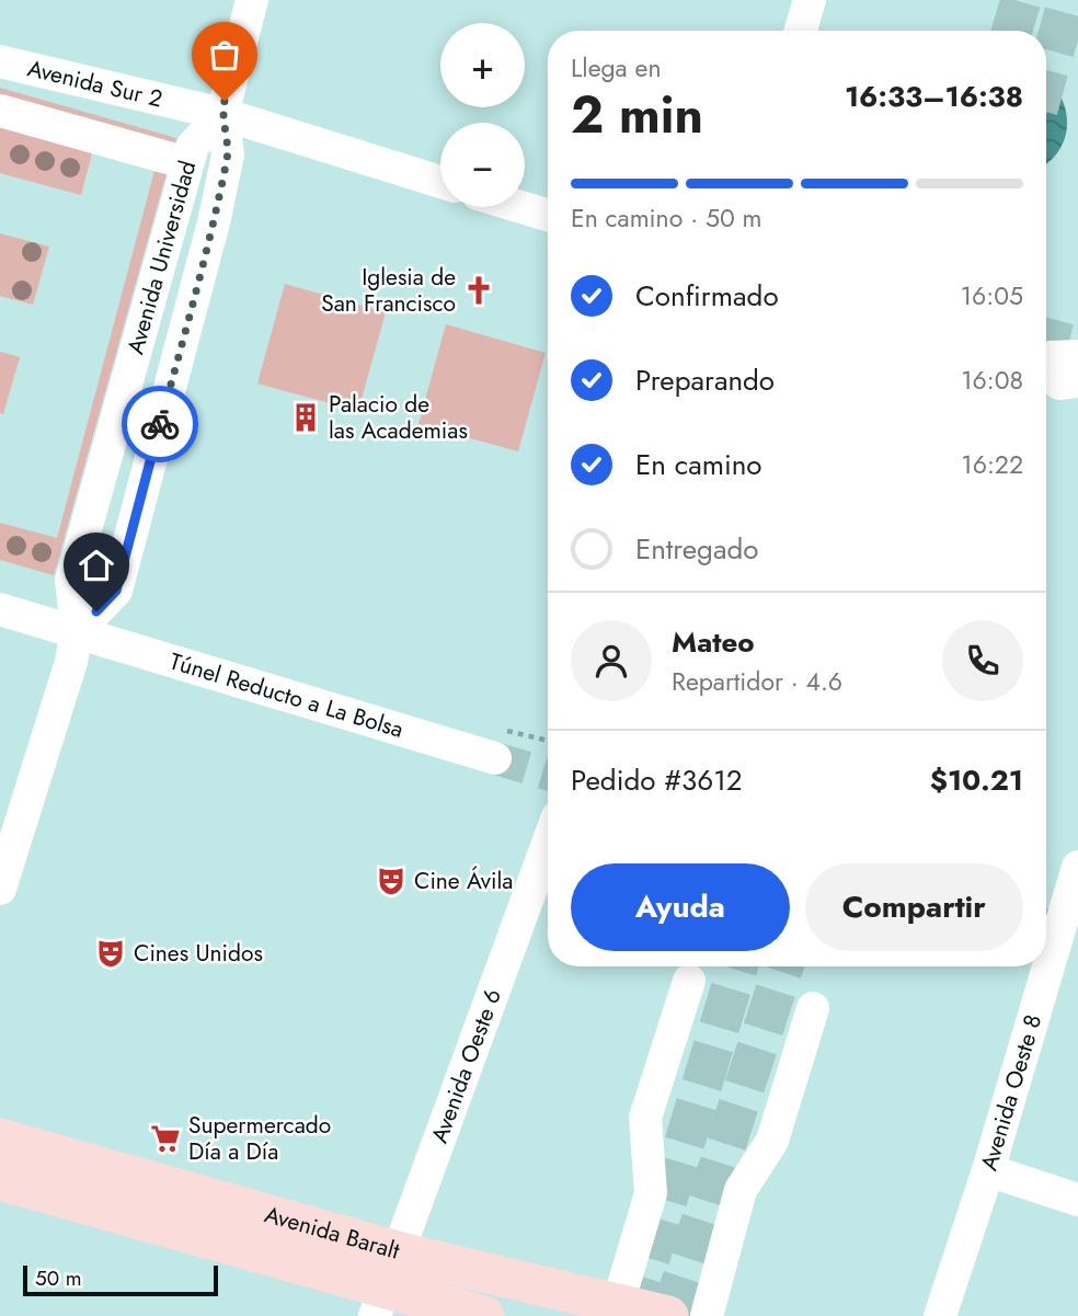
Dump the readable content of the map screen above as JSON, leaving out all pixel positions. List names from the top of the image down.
{
  "streets": {
    "main road": ["Avenida Baralt"],
    "street": [
      "Avenida Sur 2",
      "Avenida Universidad",
      "Túnel Reducto a La Bolsa",
      "Avenida Oeste 6",
      "Avenida Oeste 8"
    ]
  },
  "crossings": [
    ["Avenida Sur 2", "Avenida Universidad"],
    ["Avenida Universidad", "Túnel Reducto a La Bolsa"],
    ["Avenida Oeste 6", "Avenida Baralt"]
  ],
  "places": {
    "church": ["Iglesia de San Francisco"],
    "building": ["Palacio de las Academias"],
    "theatre": ["Cine Ávila", "Cines Unidos"],
    "supermarket": ["Supermercado Día a Día"]
  },
  "scale_bar": "50 m",
  "page": {
    "map_buttons": ["+", "−"],
    "heading": ["2 min", "Llega en", "16:33–16:38"],
    "panel": [
      "Mateo",
      "Repartidor · 4.6",
      "Pedido #3612",
      "$10.21"
    ],
    "bar": "En camino · 50 m",
    "list": [
      ["Confirmado", "16:05"],
      ["Preparando", "16:08"],
      ["En camino", "16:22"],
      "Entregado"
    ],
    "buttons": ["Ayuda", "Compartir"],
    "scale": "50 m"
  }
}
